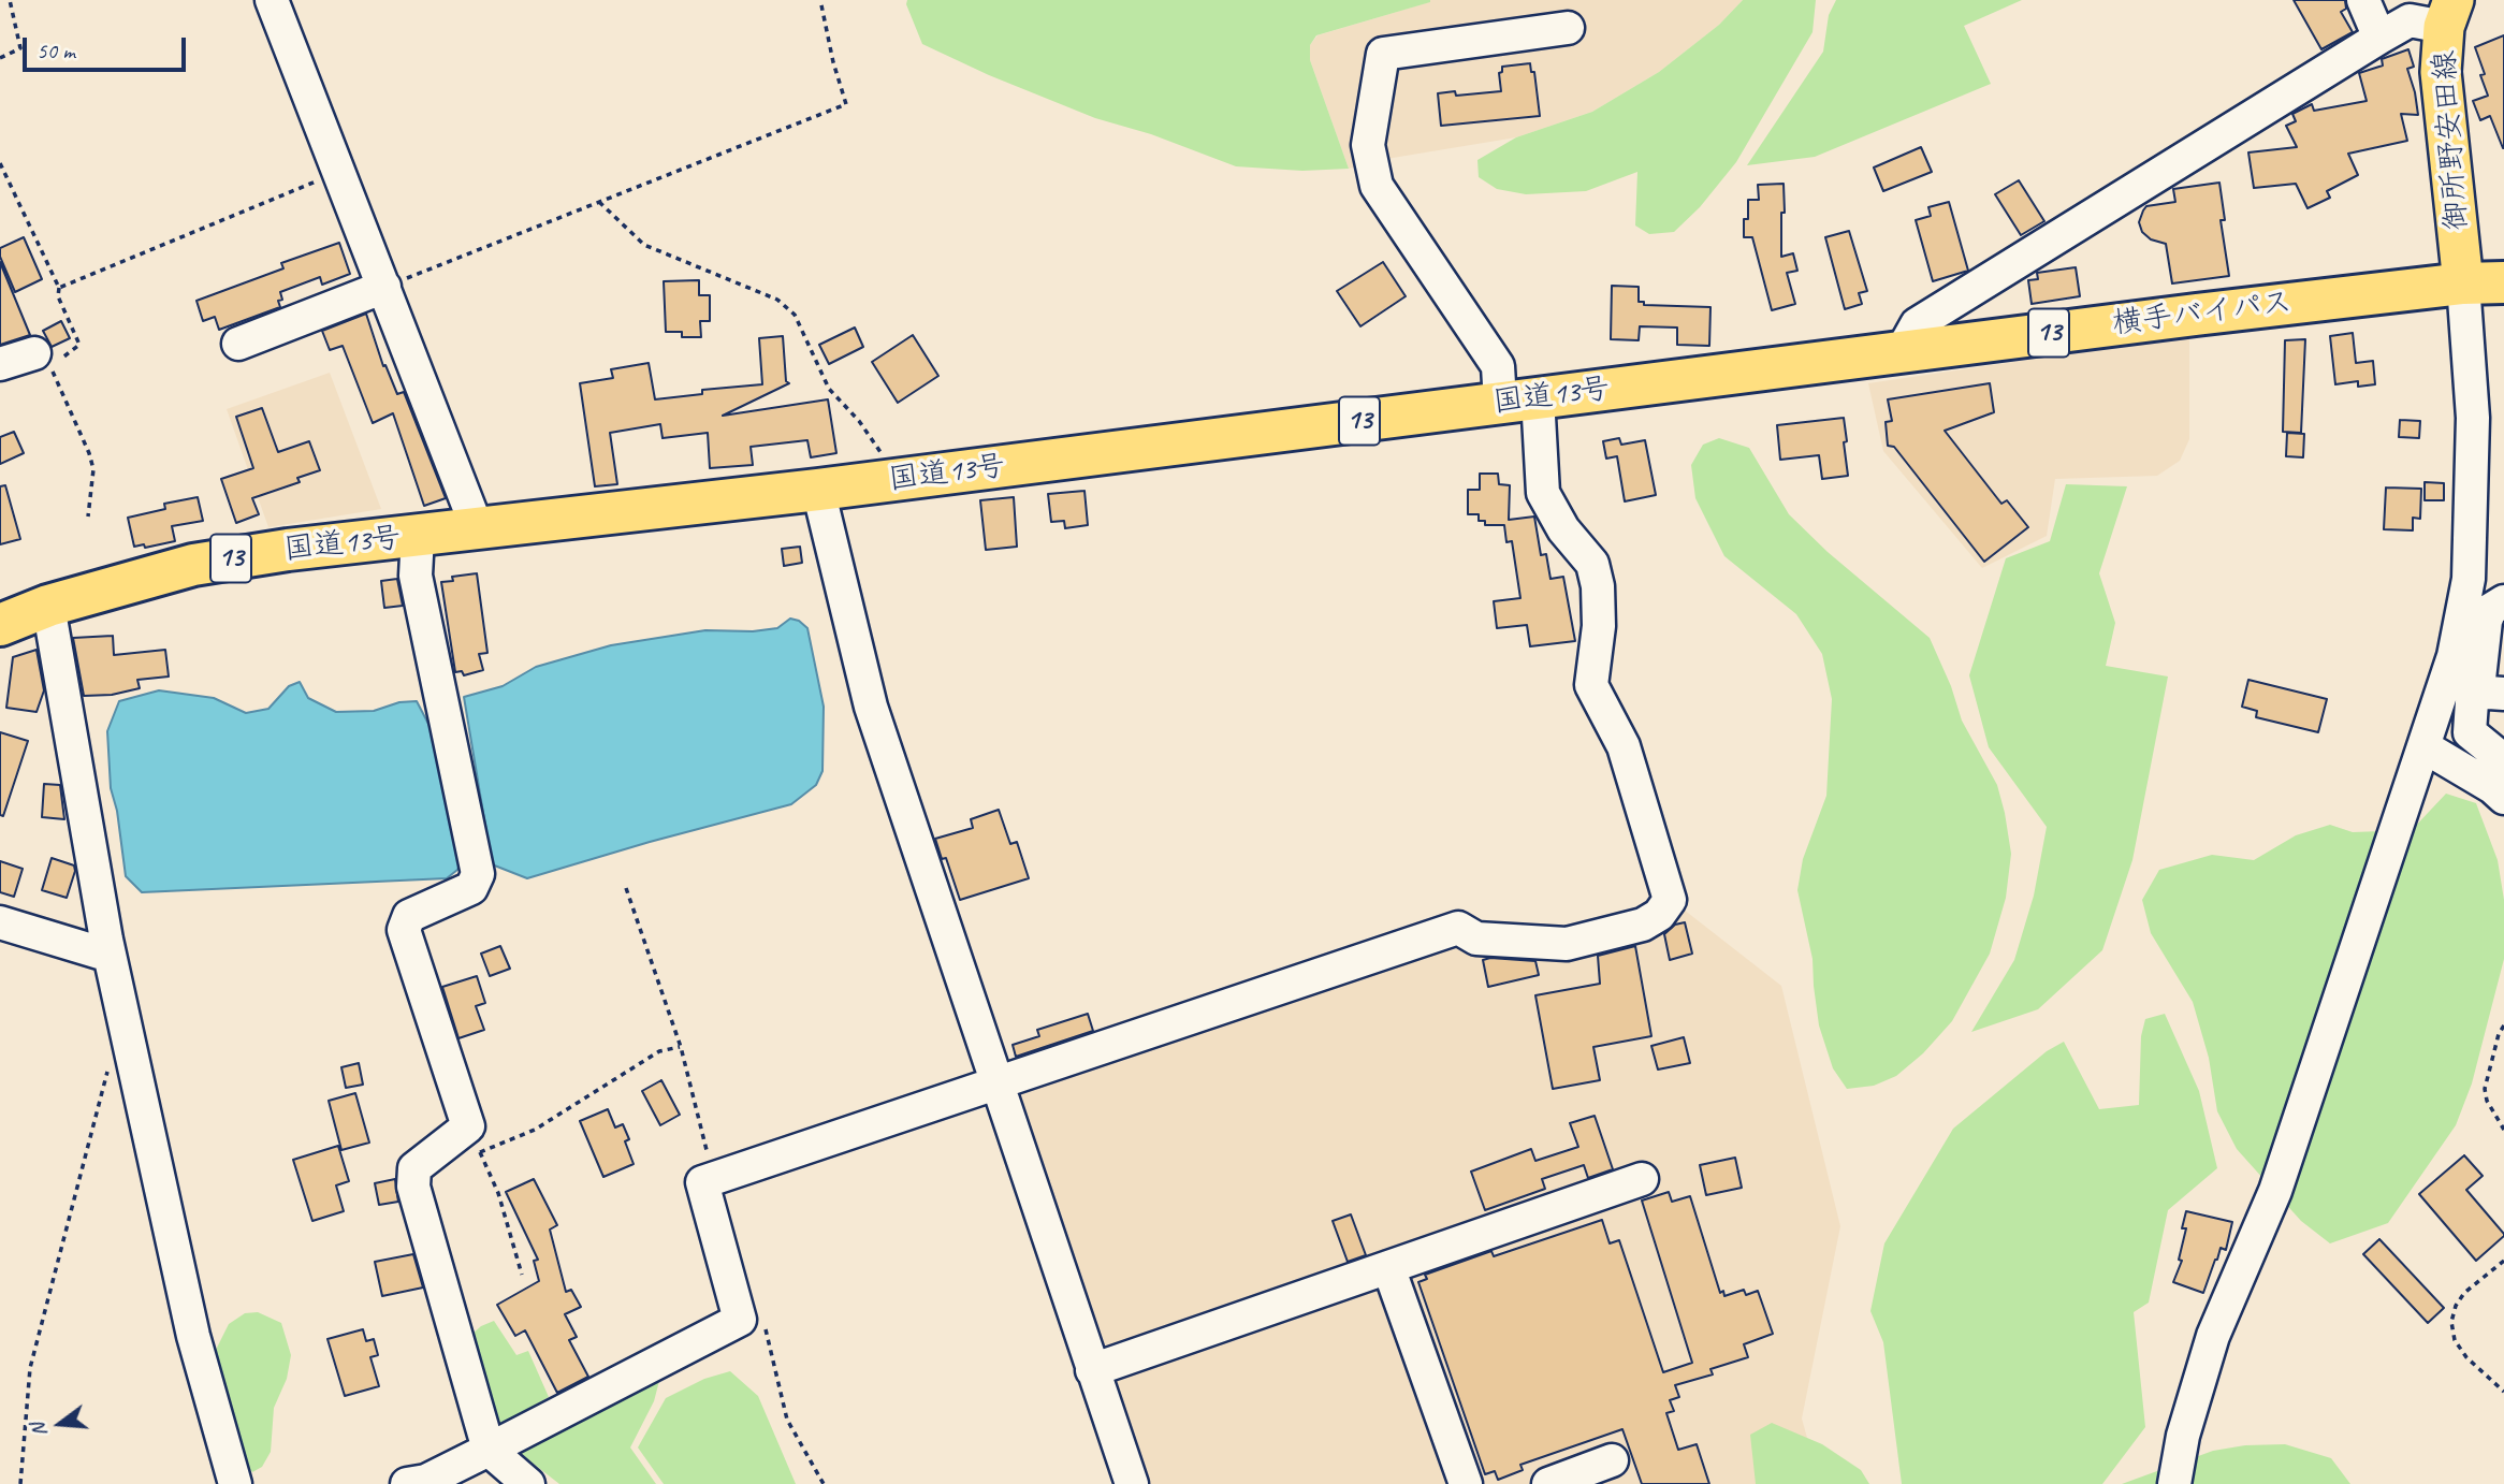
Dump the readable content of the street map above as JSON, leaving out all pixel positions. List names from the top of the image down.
{
  "streets": {
    "highway": ["横手バイパス", "13", "国道13号"],
    "main road": ["御所野安田線"]
  },
  "crossings": [
    ["御所野安田線", "横手バイパス"],
    ["横手バイパス", "国道13号"]
  ],
  "scale_bar": "50 m",
  "north": "left"
}
